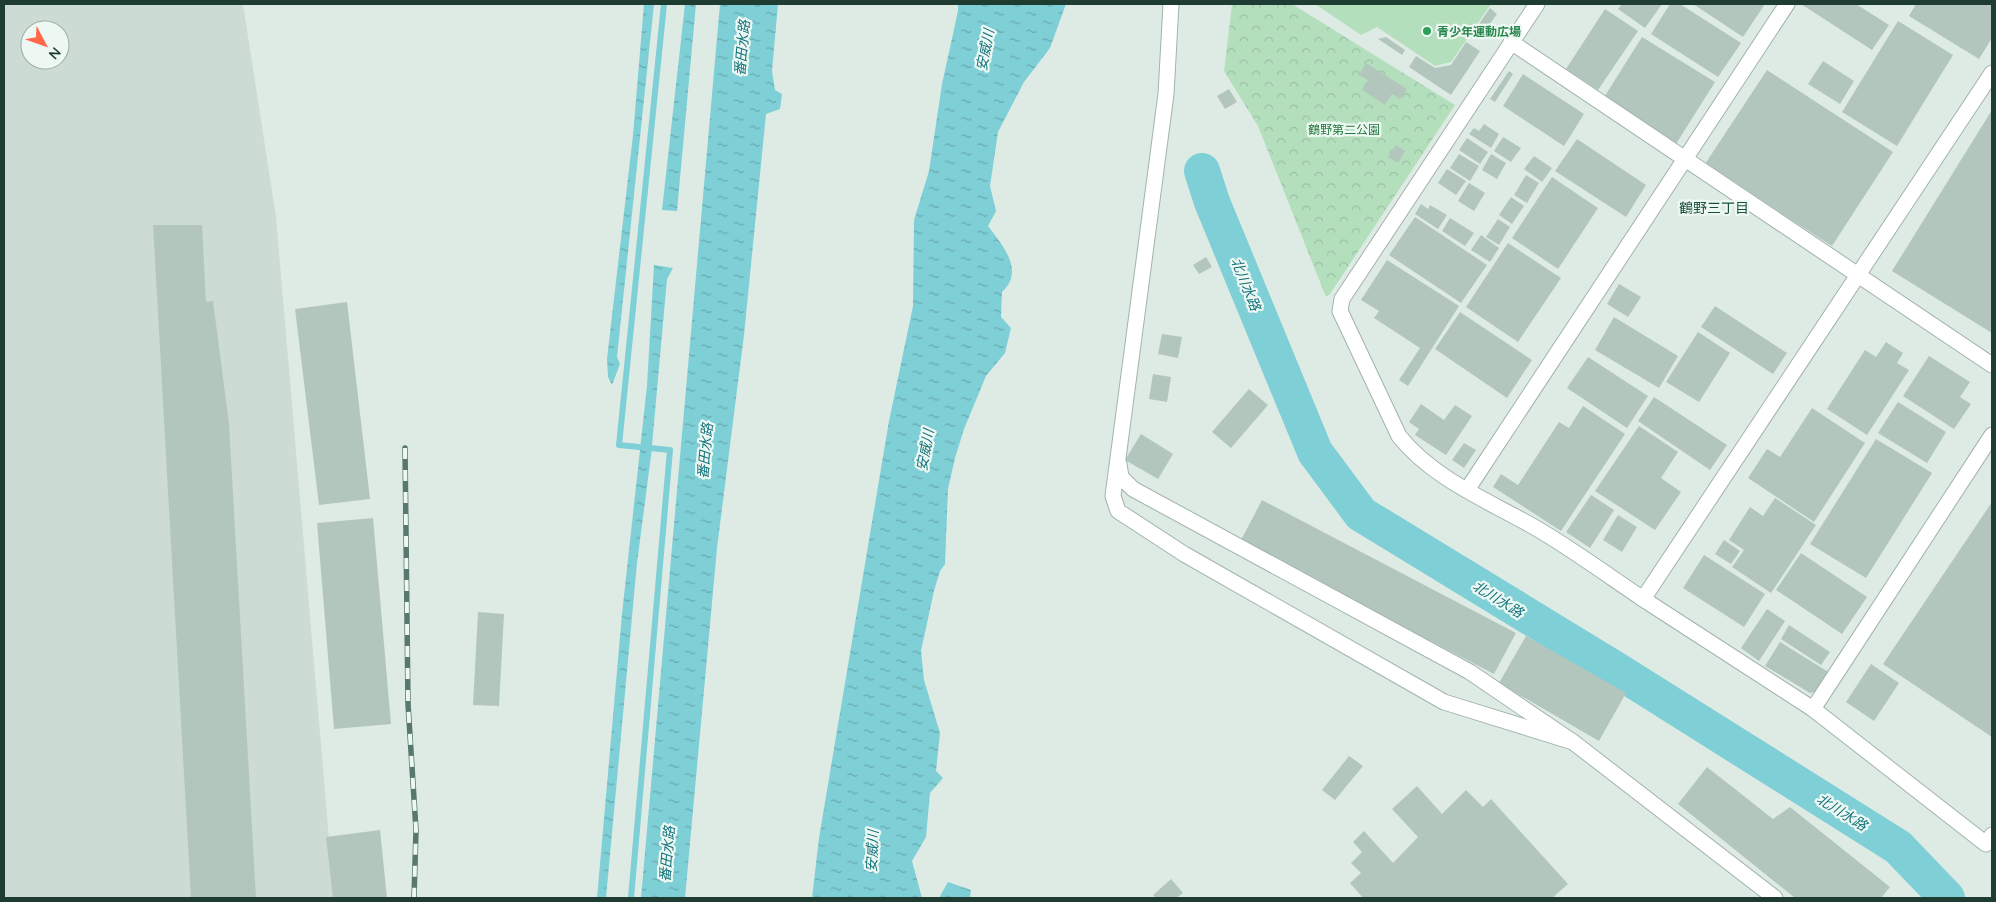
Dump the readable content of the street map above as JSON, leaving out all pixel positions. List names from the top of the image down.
{
  "districts": ["鶴野三丁目"],
  "water": ["番田水路", "安威川", "北川水路"],
  "parks": ["鶴野第二公園"],
  "places": ["青少年運動広場"],
  "north": "bottom right"
}
